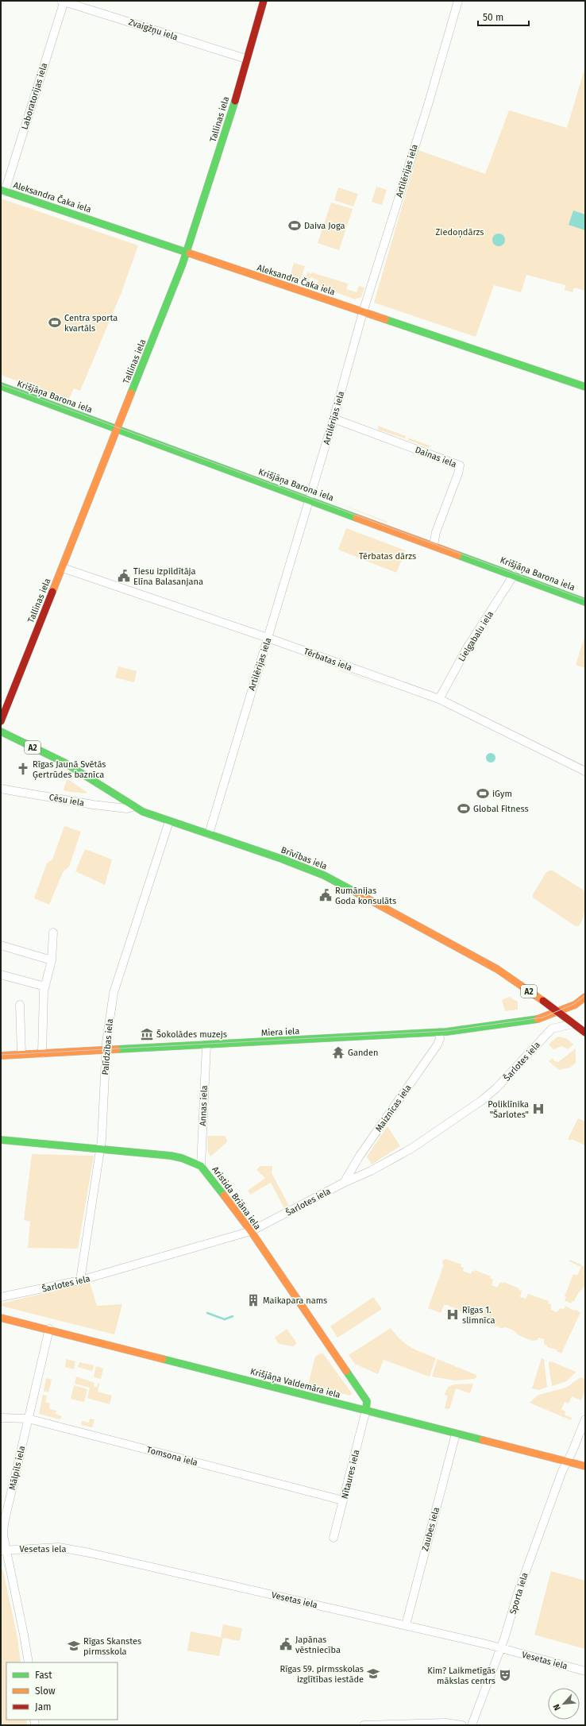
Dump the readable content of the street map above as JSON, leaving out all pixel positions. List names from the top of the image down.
{
  "streets": {
    "main road": [
      "Tallinas iela",
      "Aleksandra Čaka iela",
      "Krišjāņa Barona iela",
      "A2",
      "Brīvības iela",
      "Miera iela",
      "Aristida Briāna iela",
      "Krišjāņa Valdemāra iela"
    ],
    "street": [
      "Zvaigžņu iela",
      "Laboratorijas iela",
      "Artilērijas iela",
      "Dainas iela",
      "Lielgabalu iela",
      "Tērbatas iela",
      "Cēsu iela",
      "Palīdzības iela",
      "Šarlotes iela",
      "Annas iela",
      "Maiznīcas iela",
      "Tomsona iela",
      "Mālpils iela",
      "Nītaures iela",
      "Zaubes iela",
      "Vesetas iela",
      "Sporta iela"
    ]
  },
  "crossings": [
    ["Zvaigžņu iela", "Laboratorijas iela"],
    ["Zvaigžņu iela", "Tallinas iela"],
    ["Laboratorijas iela", "Aleksandra Čaka iela"],
    ["Tallinas iela", "Aleksandra Čaka iela"],
    ["Tallinas iela", "Krišjāņa Barona iela"],
    ["Tallinas iela", "Tērbatas iela"],
    ["Artilērijas iela", "Aleksandra Čaka iela"],
    ["Artilērijas iela", "Krišjāņa Barona iela"],
    ["Artilērijas iela", "Dainas iela"],
    ["Artilērijas iela", "Tērbatas iela"],
    ["Artilērijas iela", "Brīvības iela"],
    ["Krišjāņa Barona iela", "Dainas iela"],
    ["Krišjāņa Barona iela", "Lielgabalu iela"],
    ["Lielgabalu iela", "Tērbatas iela"],
    ["Cēsu iela", "Brīvības iela"],
    ["Brīvības iela", "Miera iela"],
    ["Brīvības iela", "Palīdzības iela"],
    ["Brīvības iela", "Šarlotes iela"],
    ["Miera iela", "Palīdzības iela"],
    ["Miera iela", "Annas iela"],
    ["Miera iela", "Maiznīcas iela"],
    ["Palīdzības iela", "Šarlotes iela"],
    ["Palīdzības iela", "Aristida Briāna iela"],
    ["Šarlotes iela", "Maiznīcas iela"],
    ["Šarlotes iela", "Aristida Briāna iela"],
    ["Annas iela", "Aristida Briāna iela"],
    ["Aristida Briāna iela", "Krišjāņa Valdemāra iela"],
    ["Aristida Briāna iela", "Nītaures iela"],
    ["Krišjāņa Valdemāra iela", "Mālpils iela"],
    ["Krišjāņa Valdemāra iela", "Nītaures iela"],
    ["Krišjāņa Valdemāra iela", "Zaubes iela"],
    ["Krišjāņa Valdemāra iela", "Sporta iela"],
    ["Tomsona iela", "Mālpils iela"],
    ["Tomsona iela", "Nītaures iela"],
    ["Mālpils iela", "Vesetas iela"],
    ["Zaubes iela", "Vesetas iela"],
    ["Vesetas iela", "Sporta iela"]
  ],
  "parks": ["Ziedoņdārzs", "Tērbatas dārzs"],
  "places": {
    "sports": [
      "Daiva Joga",
      "Centra sporta kvartāls",
      "iGym",
      "Global Fitness"
    ],
    "public building": ["Tiesu izpildītāja Elīna Balasanjana", "Rumānijas Goda konsulāts", "Japānas vēstniecība"],
    "church": ["Rīgas Jaunā Svētās Ģertrūdes baznīca"],
    "museum": ["Šokolādes muzejs"],
    "temple": ["Ganden"],
    "hospital": ["Poliklīnika \"Šarlotes\"", "Rīgas 1. slimnīca"],
    "building": ["Maikapara nams"],
    "school or university": ["Rīgas Skanstes pirmsskola", "Rīgas 59. pirmsskolas izglītības iestāde"],
    "theatre": ["Kim? Laikmetīgās mākslas centrs"]
  },
  "legend": ["Fast", "Slow", "Jam"],
  "scale_bar": "50 m",
  "north": "bottom left"
}
